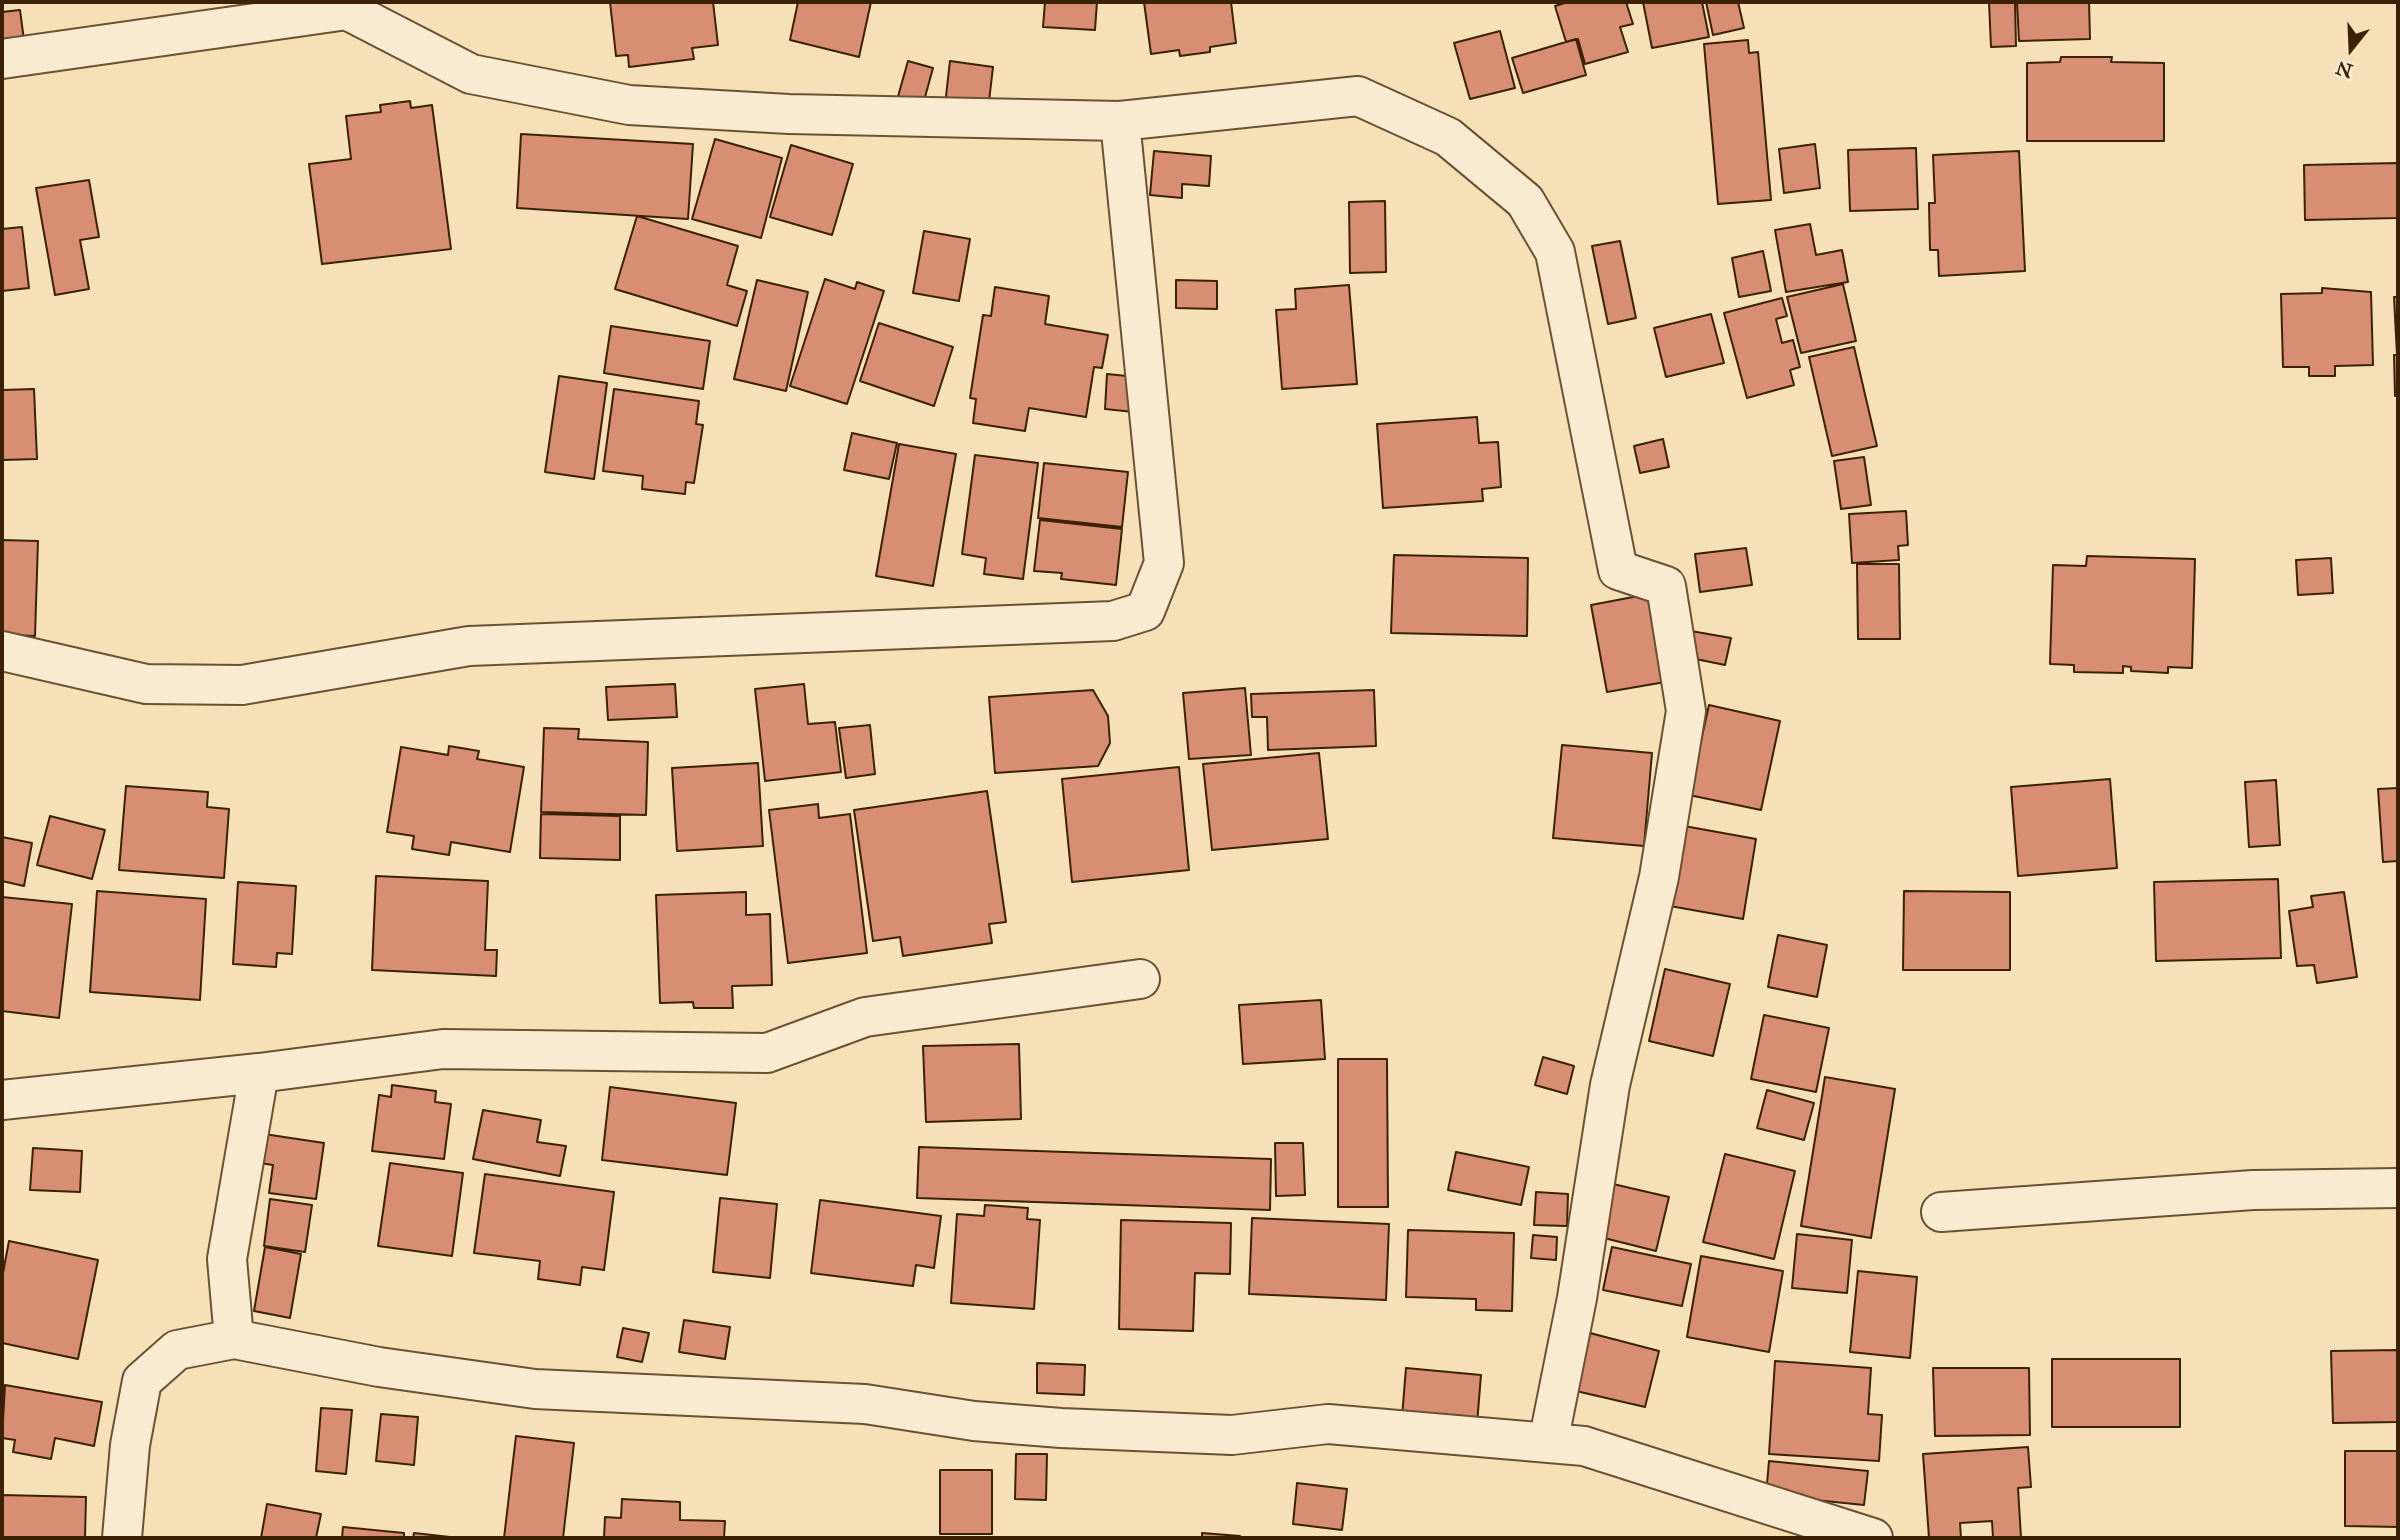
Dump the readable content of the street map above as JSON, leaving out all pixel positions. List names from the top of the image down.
{
  "north": "bottom"
}
